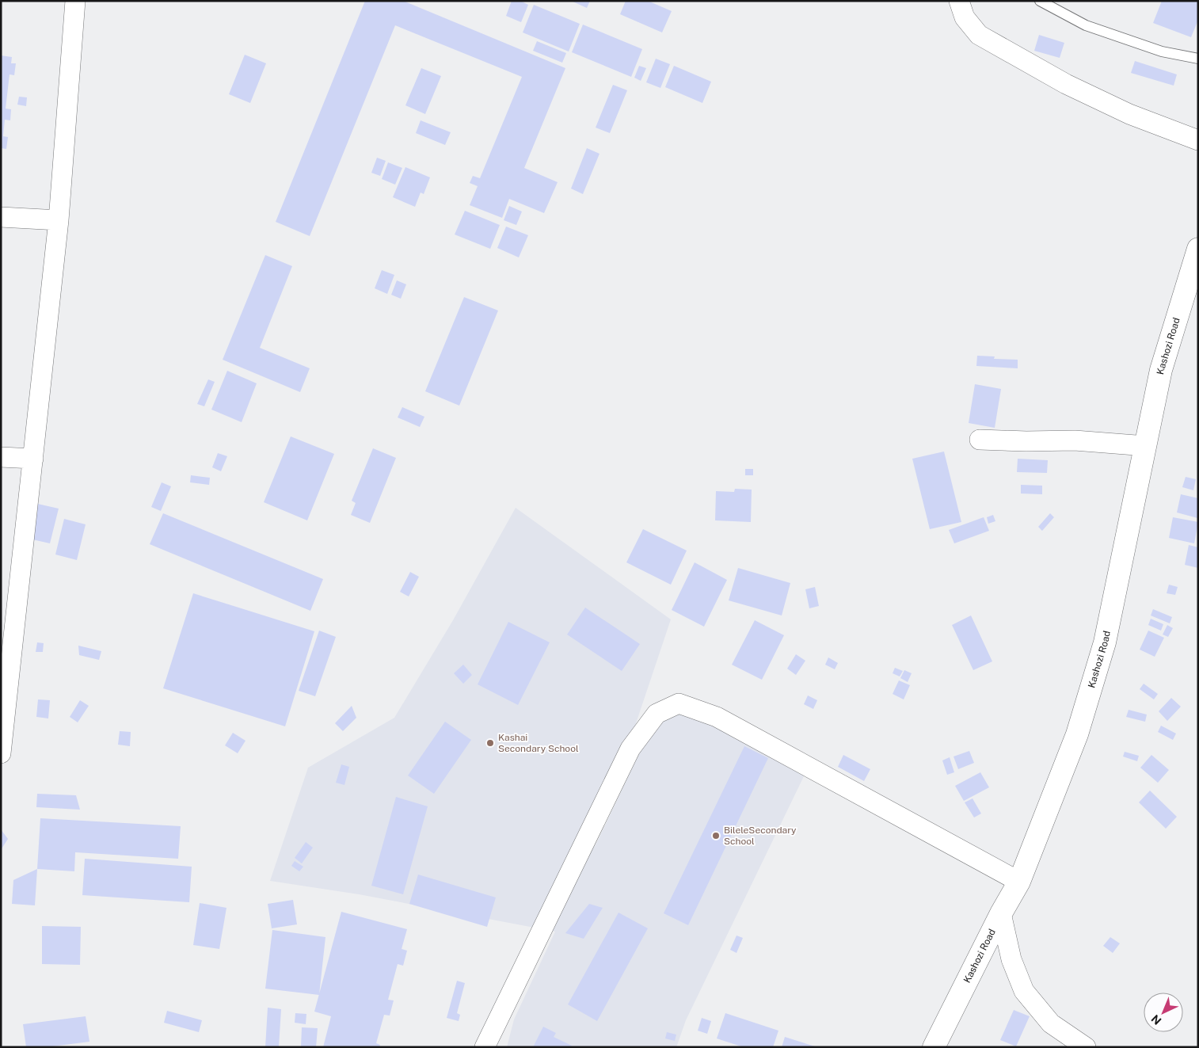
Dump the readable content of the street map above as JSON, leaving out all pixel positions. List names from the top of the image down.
{
  "streets": {
    "main road": ["Kashozi Road"]
  },
  "places": ["Kashai Secondary School", "BileleSecondary School"],
  "north": "bottom left"
}
